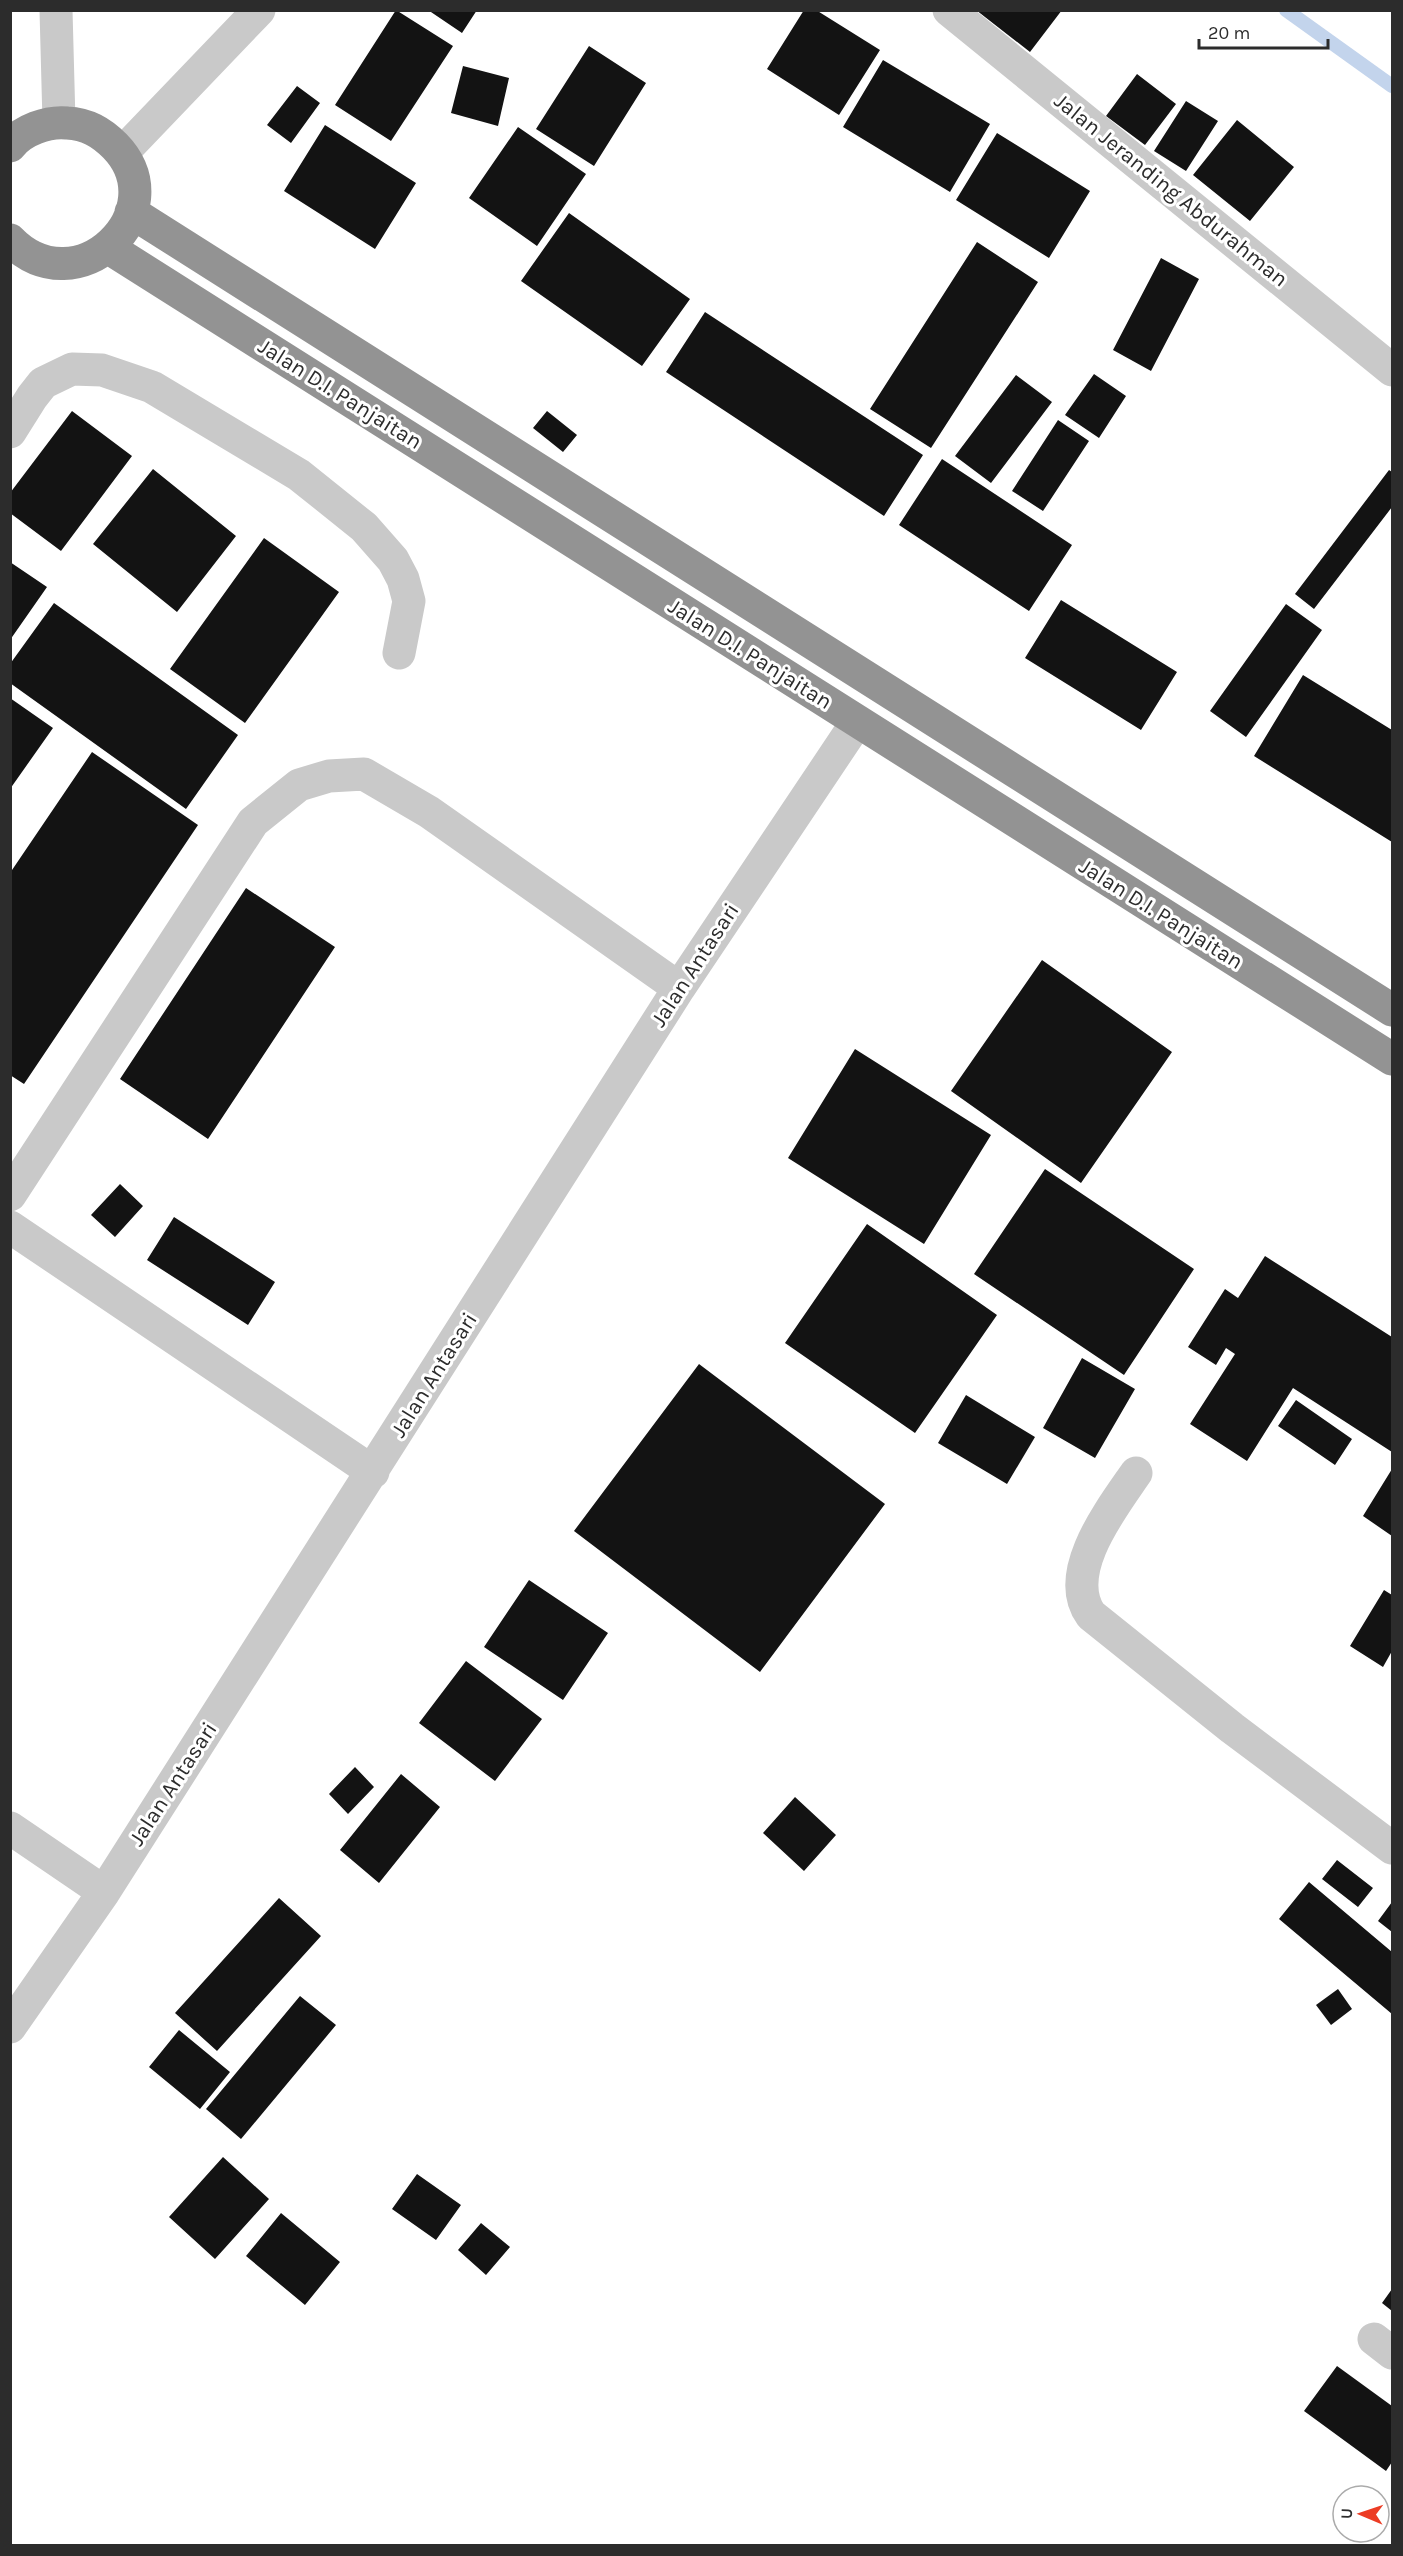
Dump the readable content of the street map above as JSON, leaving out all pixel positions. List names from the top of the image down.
{
  "streets": {
    "highway": ["Jalan D.I. Panjaitan"],
    "street": ["Jalan Jeranding Abdurahman", "Jalan Antasari"]
  },
  "crossings": [
    ["Jalan D.I. Panjaitan", "Jalan Antasari"]
  ],
  "scale_bar": "20 m",
  "north": "left"
}
